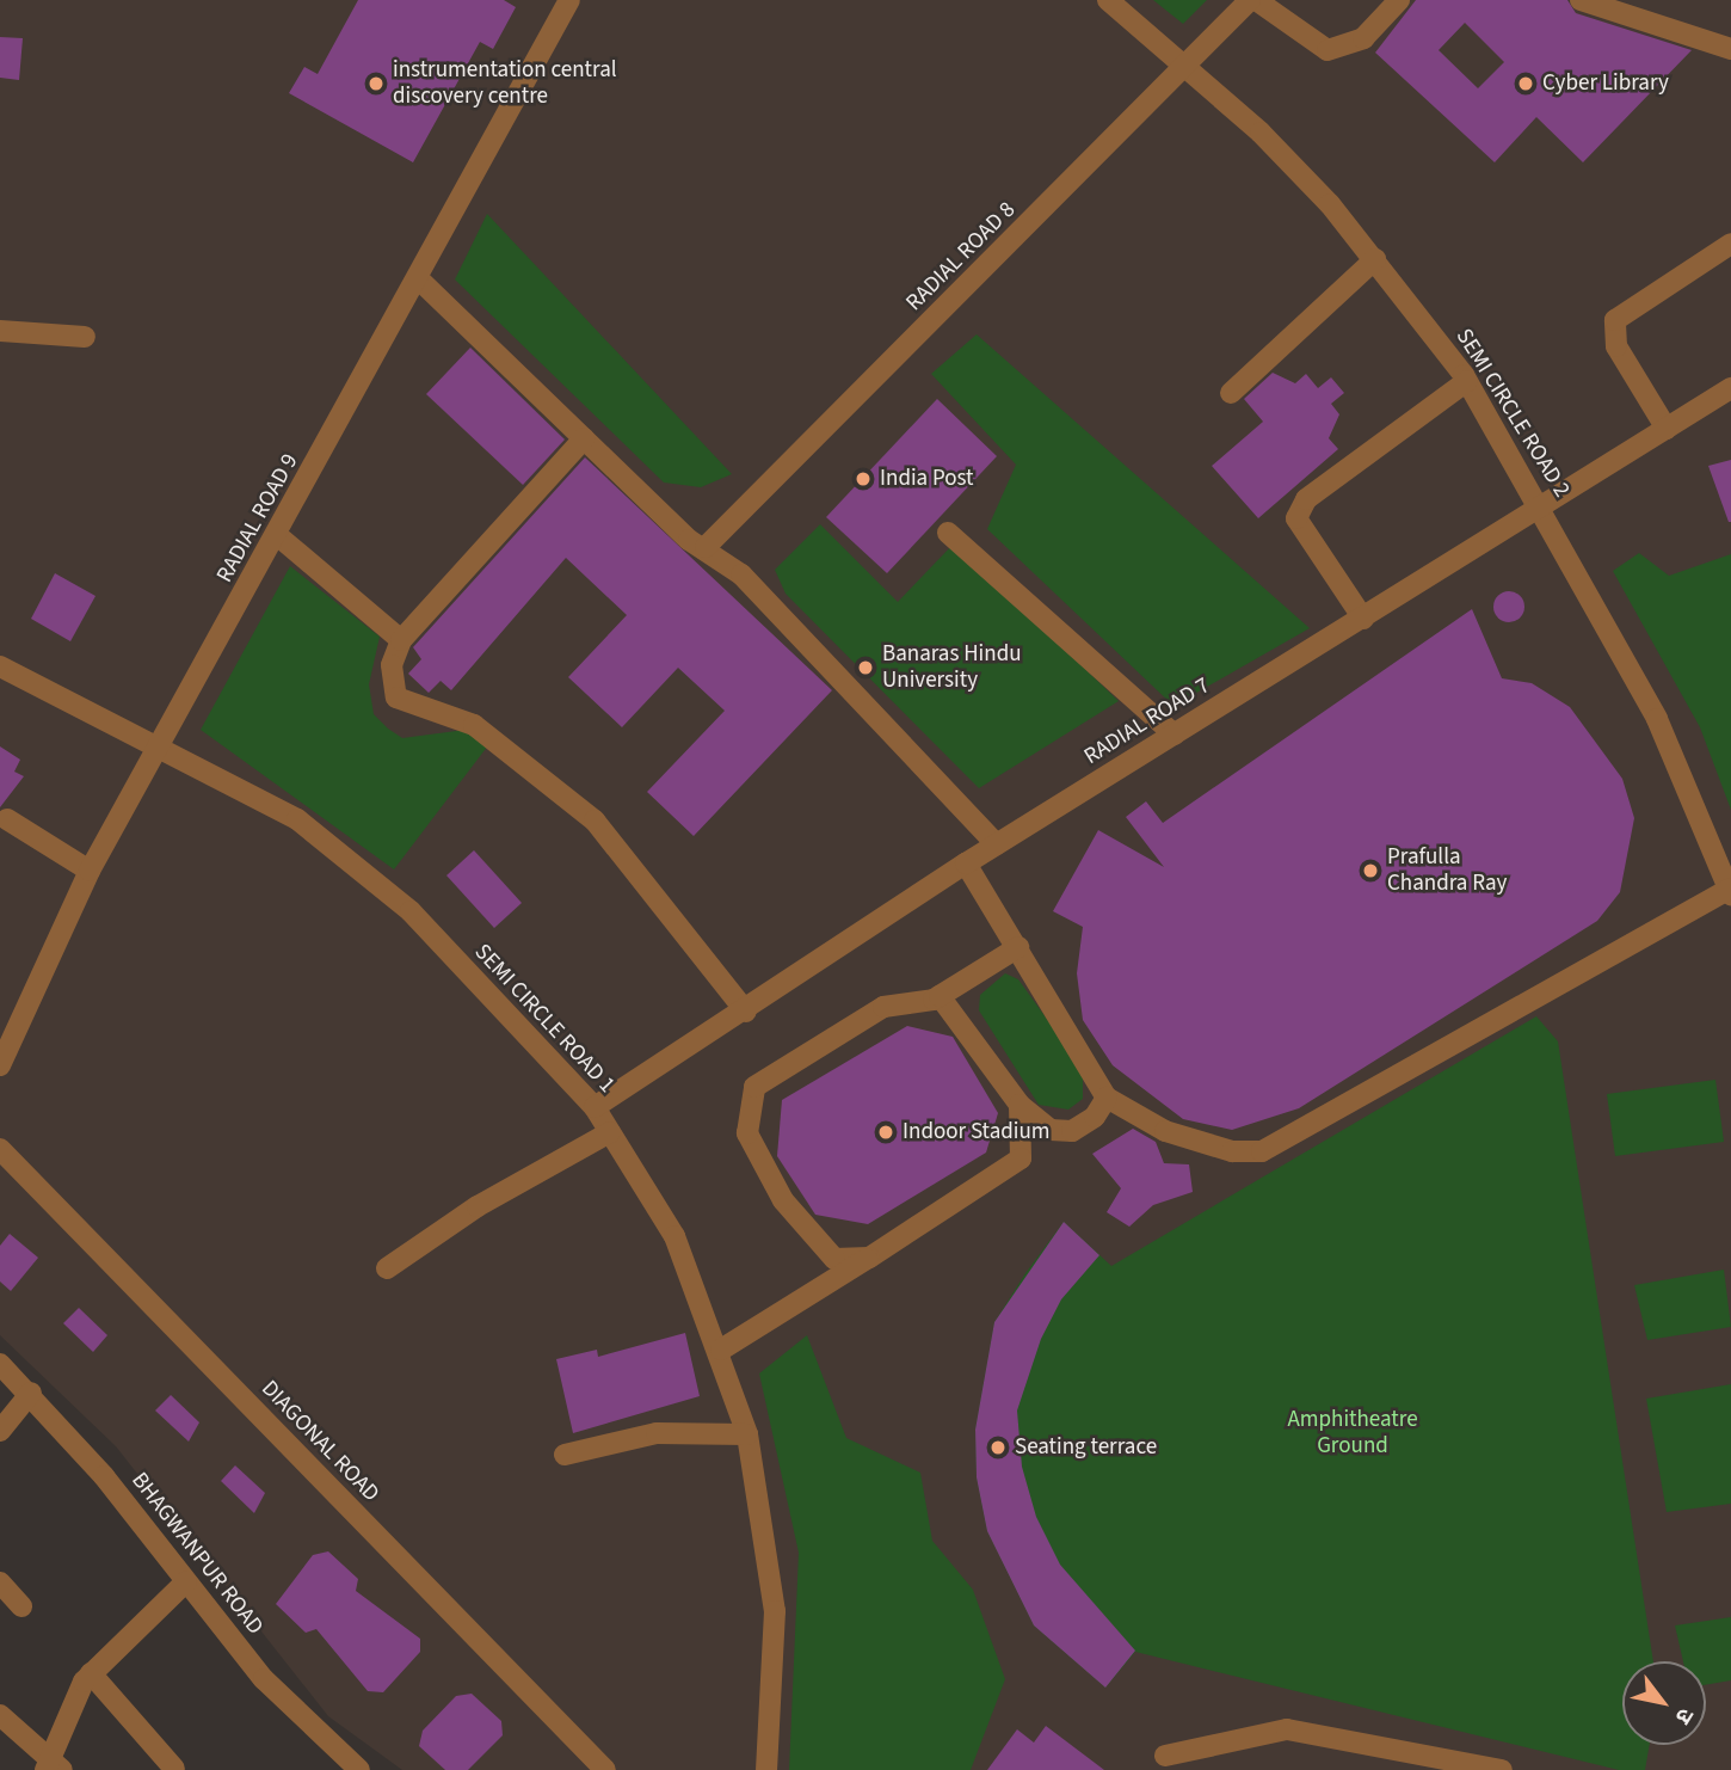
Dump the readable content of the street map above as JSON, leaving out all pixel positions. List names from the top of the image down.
{
  "streets": {
    "street": [
      "RADIAL ROAD 8",
      "SEMI CIRCLE ROAD 2",
      "RADIAL ROAD 9",
      "RADIAL ROAD 7",
      "SEMI CIRCLE ROAD 1",
      "DIAGONAL ROAD",
      "BHAGWANPUR ROAD"
    ]
  },
  "crossings": [
    ["RADIAL ROAD 8", "SEMI CIRCLE ROAD 2"],
    ["SEMI CIRCLE ROAD 2", "RADIAL ROAD 7"],
    ["RADIAL ROAD 9", "SEMI CIRCLE ROAD 1"],
    ["RADIAL ROAD 7", "SEMI CIRCLE ROAD 1"]
  ],
  "parks": ["Amphitheatre Ground"],
  "places": [
    "instrumentation central discovery centre",
    "Cyber Library",
    "India Post",
    "Banaras Hindu University",
    "Prafulla Chandra Ray",
    "Indoor Stadium",
    "Seating terrace"
  ],
  "north": "bottom right"
}
